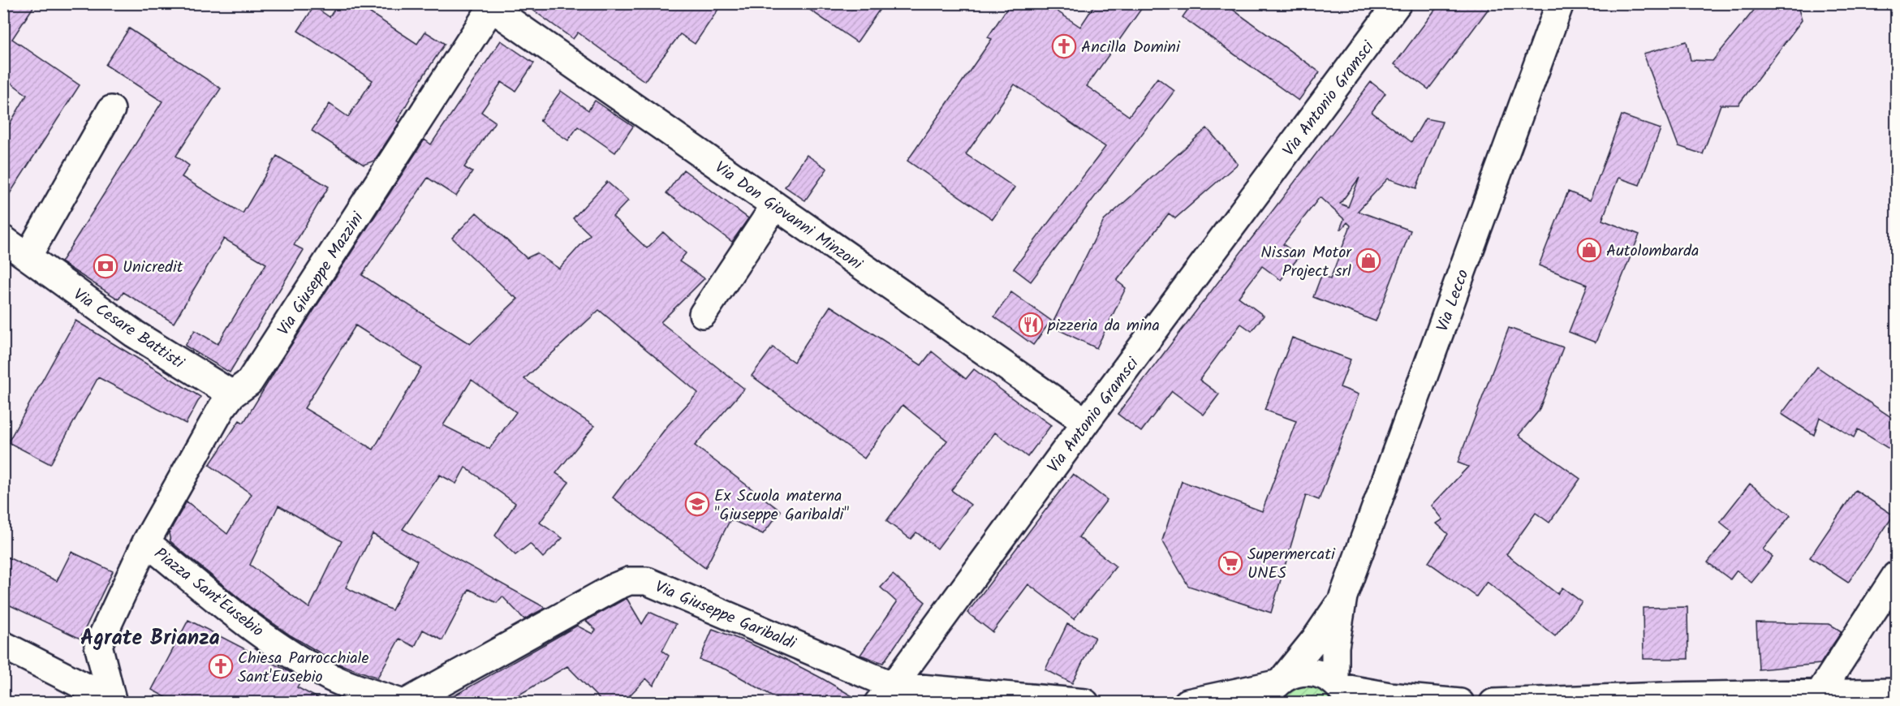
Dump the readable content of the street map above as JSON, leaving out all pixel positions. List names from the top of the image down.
{
  "streets": {
    "street": [
      "Via Antonio Gramsci",
      "Via Don Giovanni Minzoni",
      "Via Giuseppe Mazzini",
      "Via Lecco",
      "Via Cesare Battisti",
      "Piazza Sant'Eusebio",
      "Via Giuseppe Garibaldi"
    ]
  },
  "crossings": [
    ["Via Antonio Gramsci", "Via Don Giovanni Minzoni"],
    ["Via Antonio Gramsci", "Via Giuseppe Garibaldi"],
    ["Via Don Giovanni Minzoni", "Via Giuseppe Mazzini"],
    ["Via Giuseppe Mazzini", "Via Cesare Battisti"],
    ["Via Giuseppe Mazzini", "Piazza Sant'Eusebio"]
  ],
  "districts": ["Agrate Brianza"],
  "places": {
    "church": ["Ancilla Domini", "Chiesa Parrocchiale Sant'Eusebio"],
    "shop": ["Autolombarda", "Nissan Motor Project srl"],
    "bank": ["Unicredit"],
    "restaurant": ["pizzeria da mina"],
    "school or university": ["Ex Scuola materna \"Giuseppe Garibaldi\""],
    "supermarket": ["Supermercati UNES"]
  }
}
